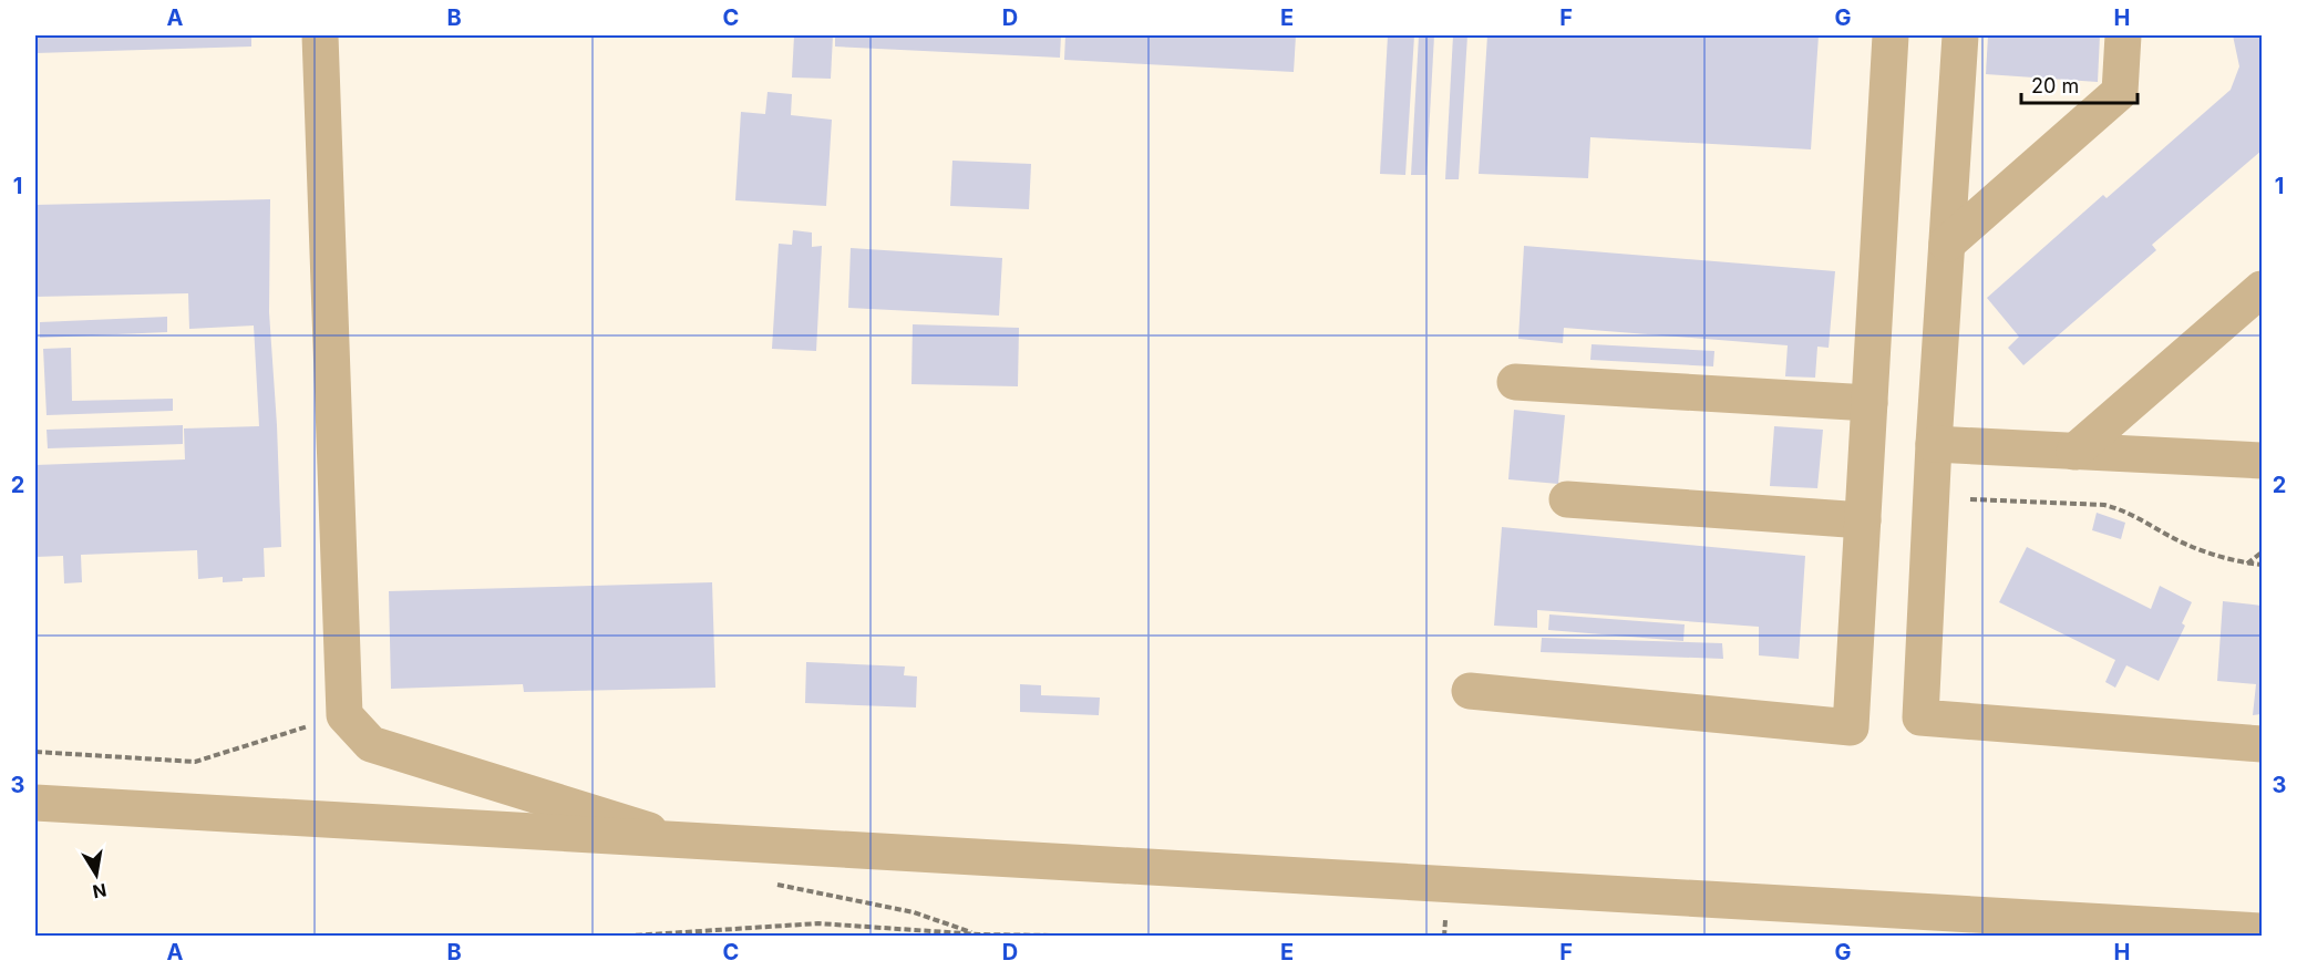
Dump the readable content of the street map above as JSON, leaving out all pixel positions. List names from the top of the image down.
{
  "scale_bar": "20 m",
  "north": "bottom",
  "grid": {
    "columns": [
      "A",
      "B",
      "C",
      "D",
      "E",
      "F",
      "G",
      "H"
    ],
    "rows": ["1", "2", "3"]
  }
}
